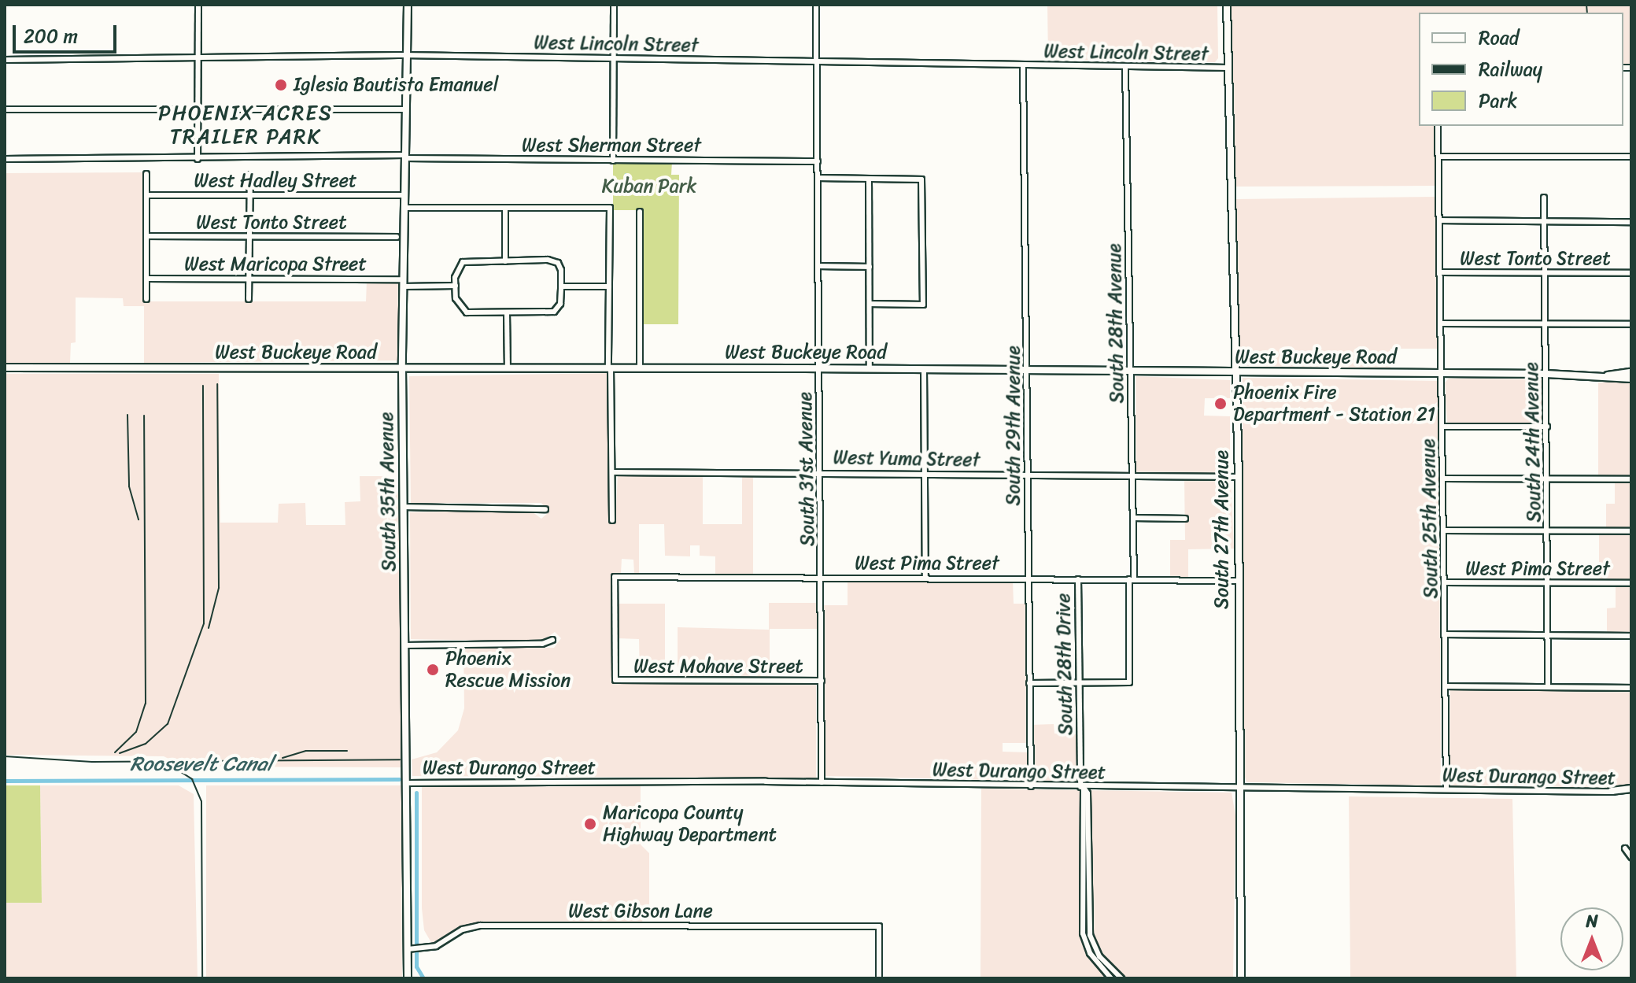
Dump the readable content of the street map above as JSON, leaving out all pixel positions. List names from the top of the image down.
{
  "streets": {
    "main road": ["West Buckeye Road", "South 35th Avenue", "South 27th Avenue"],
    "street": [
      "West Lincoln Street",
      "West Sherman Street",
      "West Hadley Street",
      "West Tonto Street",
      "West Maricopa Street",
      "South 28th Avenue",
      "South 29th Avenue",
      "South 24th Avenue",
      "West Yuma Street",
      "South 31st Avenue",
      "South 25th Avenue",
      "West Pima Street",
      "South 28th Drive",
      "West Mohave Street",
      "West Durango Street",
      "West Gibson Lane"
    ]
  },
  "crossings": [
    ["West Lincoln Street", "South 28th Avenue"],
    ["West Lincoln Street", "South 29th Avenue"],
    ["West Lincoln Street", "South 31st Avenue"],
    ["West Lincoln Street", "South 35th Avenue"],
    ["West Lincoln Street", "South 27th Avenue"],
    ["West Sherman Street", "South 31st Avenue"],
    ["West Sherman Street", "South 35th Avenue"],
    ["West Hadley Street", "South 35th Avenue"],
    ["West Tonto Street", "South 24th Avenue"],
    ["West Tonto Street", "South 25th Avenue"],
    ["West Maricopa Street", "South 35th Avenue"],
    ["South 28th Avenue", "West Buckeye Road"],
    ["South 28th Avenue", "West Yuma Street"],
    ["South 28th Avenue", "West Pima Street"],
    ["South 28th Avenue", "South 28th Drive"],
    ["West Buckeye Road", "South 29th Avenue"],
    ["West Buckeye Road", "South 24th Avenue"],
    ["West Buckeye Road", "South 31st Avenue"],
    ["West Buckeye Road", "South 35th Avenue"],
    ["West Buckeye Road", "South 25th Avenue"],
    ["West Buckeye Road", "South 27th Avenue"],
    ["South 29th Avenue", "West Yuma Street"],
    ["South 29th Avenue", "West Pima Street"],
    ["South 29th Avenue", "West Durango Street"],
    ["South 24th Avenue", "West Pima Street"],
    ["West Yuma Street", "South 31st Avenue"],
    ["West Yuma Street", "South 27th Avenue"],
    ["South 31st Avenue", "West Pima Street"],
    ["South 31st Avenue", "West Mohave Street"],
    ["South 31st Avenue", "West Durango Street"],
    ["South 35th Avenue", "West Durango Street"],
    ["South 35th Avenue", "West Gibson Lane"],
    ["South 25th Avenue", "West Pima Street"],
    ["South 25th Avenue", "West Durango Street"],
    ["South 27th Avenue", "West Pima Street"],
    ["South 27th Avenue", "West Durango Street"],
    ["West Pima Street", "South 28th Drive"],
    ["West Pima Street", "West Mohave Street"],
    ["South 28th Drive", "West Durango Street"]
  ],
  "districts": ["PHOENIX ACRES TRAILER PARK"],
  "water": ["Roosevelt Canal"],
  "parks": ["Kuban Park"],
  "places": [
    "Iglesia Bautista Emanuel",
    "Phoenix Fire Department - Station 21",
    "Phoenix Rescue Mission",
    "Maricopa County Highway Department"
  ],
  "legend": ["Road", "Railway", "Park"],
  "scale_bar": "200 m",
  "north": "top"
}
